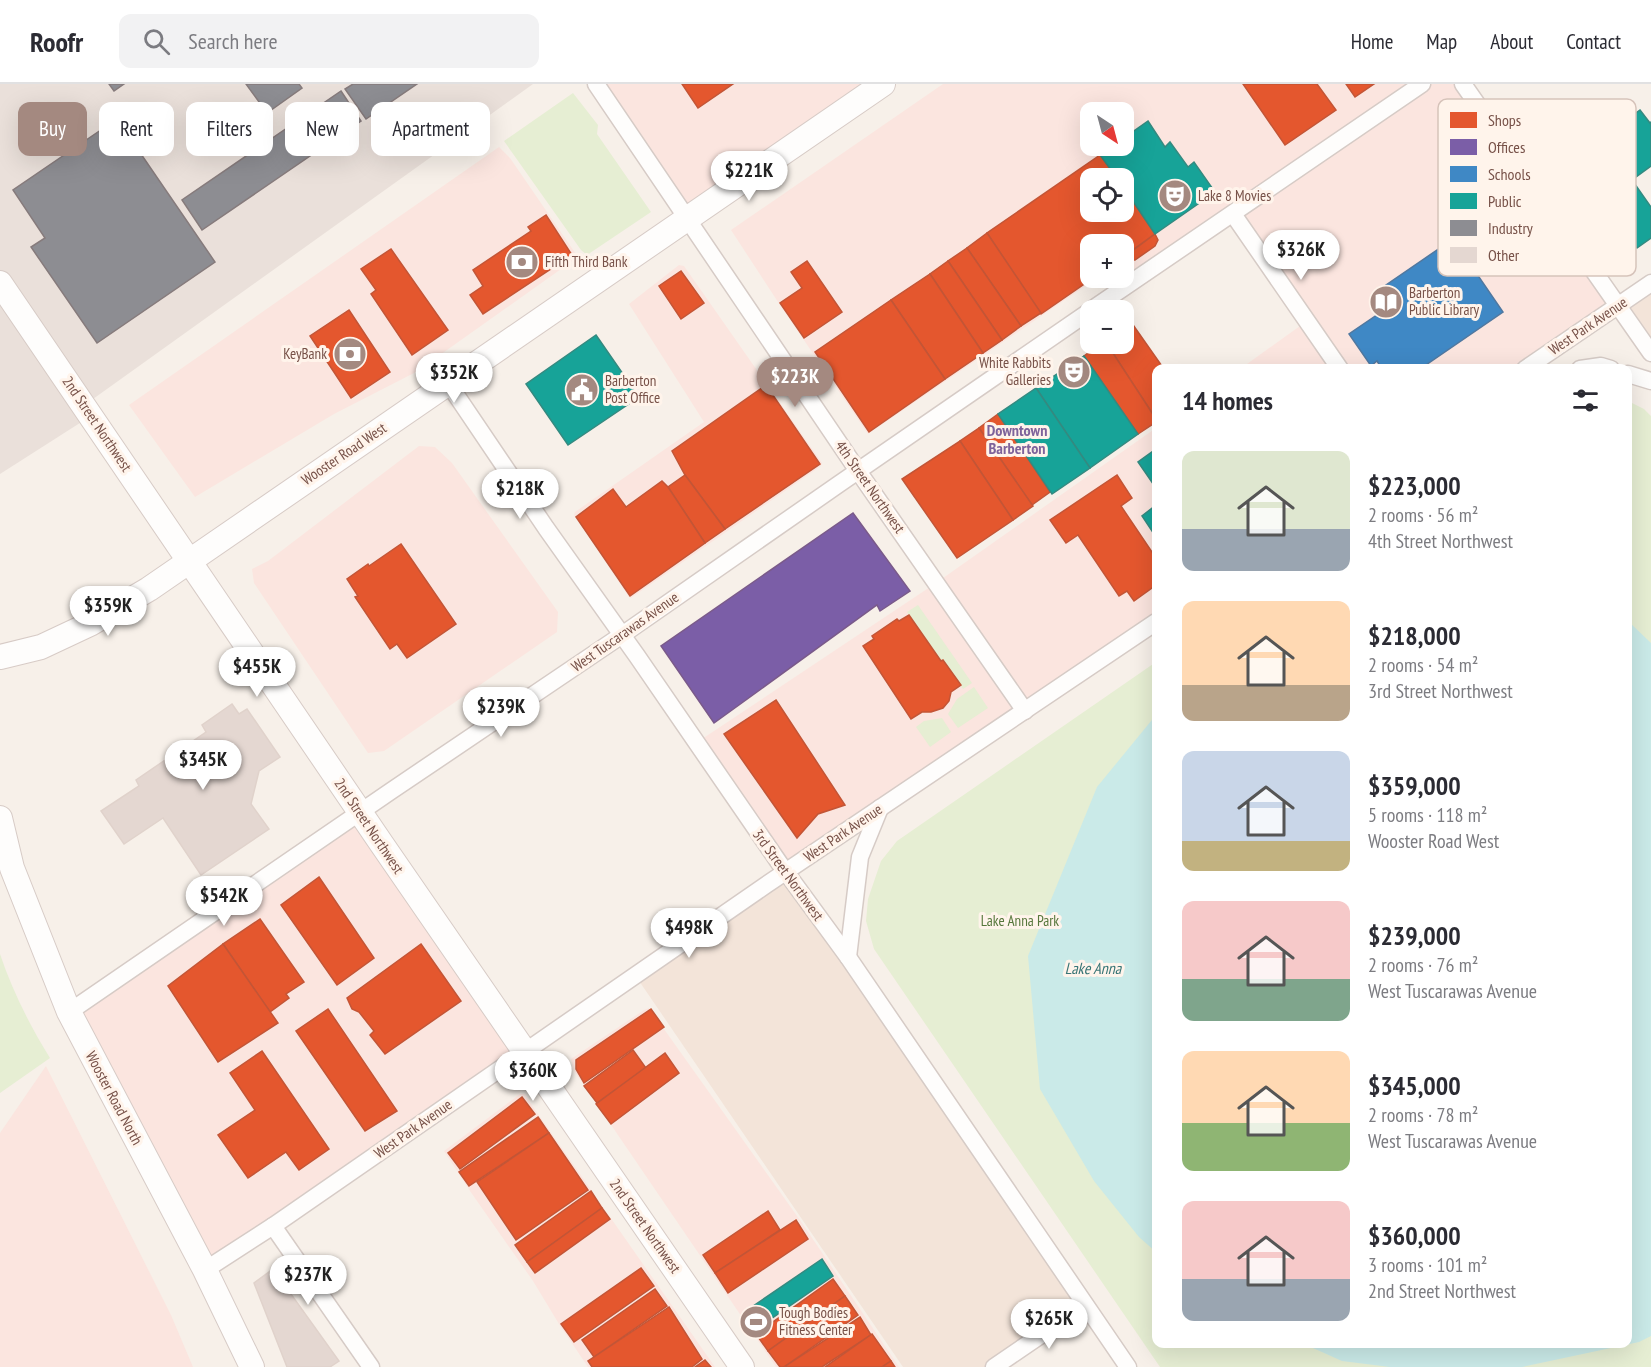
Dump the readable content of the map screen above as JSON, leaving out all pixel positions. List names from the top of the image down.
{
  "streets": {
    "main road": ["2nd Street Northwest", "Wooster Road West", "Wooster Road North"],
    "street": [
      "West Park Avenue",
      "4th Street Northwest",
      "West Tuscarawas Avenue",
      "3rd Street Northwest"
    ]
  },
  "crossings": [
    ["West Park Avenue", "2nd Street Northwest"],
    ["West Park Avenue", "4th Street Northwest"],
    ["West Park Avenue", "3rd Street Northwest"],
    ["West Park Avenue", "Wooster Road North"],
    ["2nd Street Northwest", "Wooster Road West"],
    ["2nd Street Northwest", "West Tuscarawas Avenue"],
    ["Wooster Road West", "4th Street Northwest"],
    ["Wooster Road West", "3rd Street Northwest"],
    ["4th Street Northwest", "West Tuscarawas Avenue"],
    ["West Tuscarawas Avenue", "3rd Street Northwest"],
    ["West Tuscarawas Avenue", "Wooster Road North"]
  ],
  "districts": ["Downtown Barberton"],
  "water": ["Lake Anna"],
  "parks": ["Lake Anna Park"],
  "places": {
    "theatre": ["Lake 8 Movies", "White Rabbits Galleries"],
    "bank": ["Fifth Third Bank", "KeyBank"],
    "library": ["Barberton Public Library"],
    "public building": ["Barberton Post Office"],
    "sports": ["Tough Bodies Fitness Center"]
  },
  "legend": [
    "Shops",
    "Offices",
    "Schools",
    "Public",
    "Industry",
    "Other"
  ],
  "north": "bottom right",
  "page": {
    "header": "Roofr",
    "search": "Search here",
    "nav": [
      "Home",
      "Map",
      "About",
      "Contact"
    ],
    "map_buttons": ["+", "−"],
    "chip": [
      "Buy",
      "Rent",
      "Filters",
      "New",
      "Apartment"
    ],
    "price": [
      "$221K",
      "$326K",
      "$352K",
      "$223K",
      "$218K",
      "$359K",
      "$455K",
      "$239K",
      "$345K",
      "$542K",
      "$498K",
      "$360K",
      "$237K",
      "$265K"
    ],
    "heading": "14 homes",
    "list": [
      {
        "name": "$223,000",
        "note": "2 rooms · 56 m² · 4th Street Northwest"
      },
      {
        "name": "$218,000",
        "note": "2 rooms · 54 m² · 3rd Street Northwest"
      },
      {
        "name": "$359,000",
        "note": "5 rooms · 118 m² · Wooster Road West"
      },
      {
        "name": "$239,000",
        "note": "2 rooms · 76 m² · West Tuscarawas Avenue"
      },
      {
        "name": "$345,000",
        "note": "2 rooms · 78 m² · West Tuscarawas Avenue"
      },
      {
        "name": "$360,000",
        "note": "3 rooms · 101 m² · 2nd Street Northwest"
      }
    ]
  }
}
